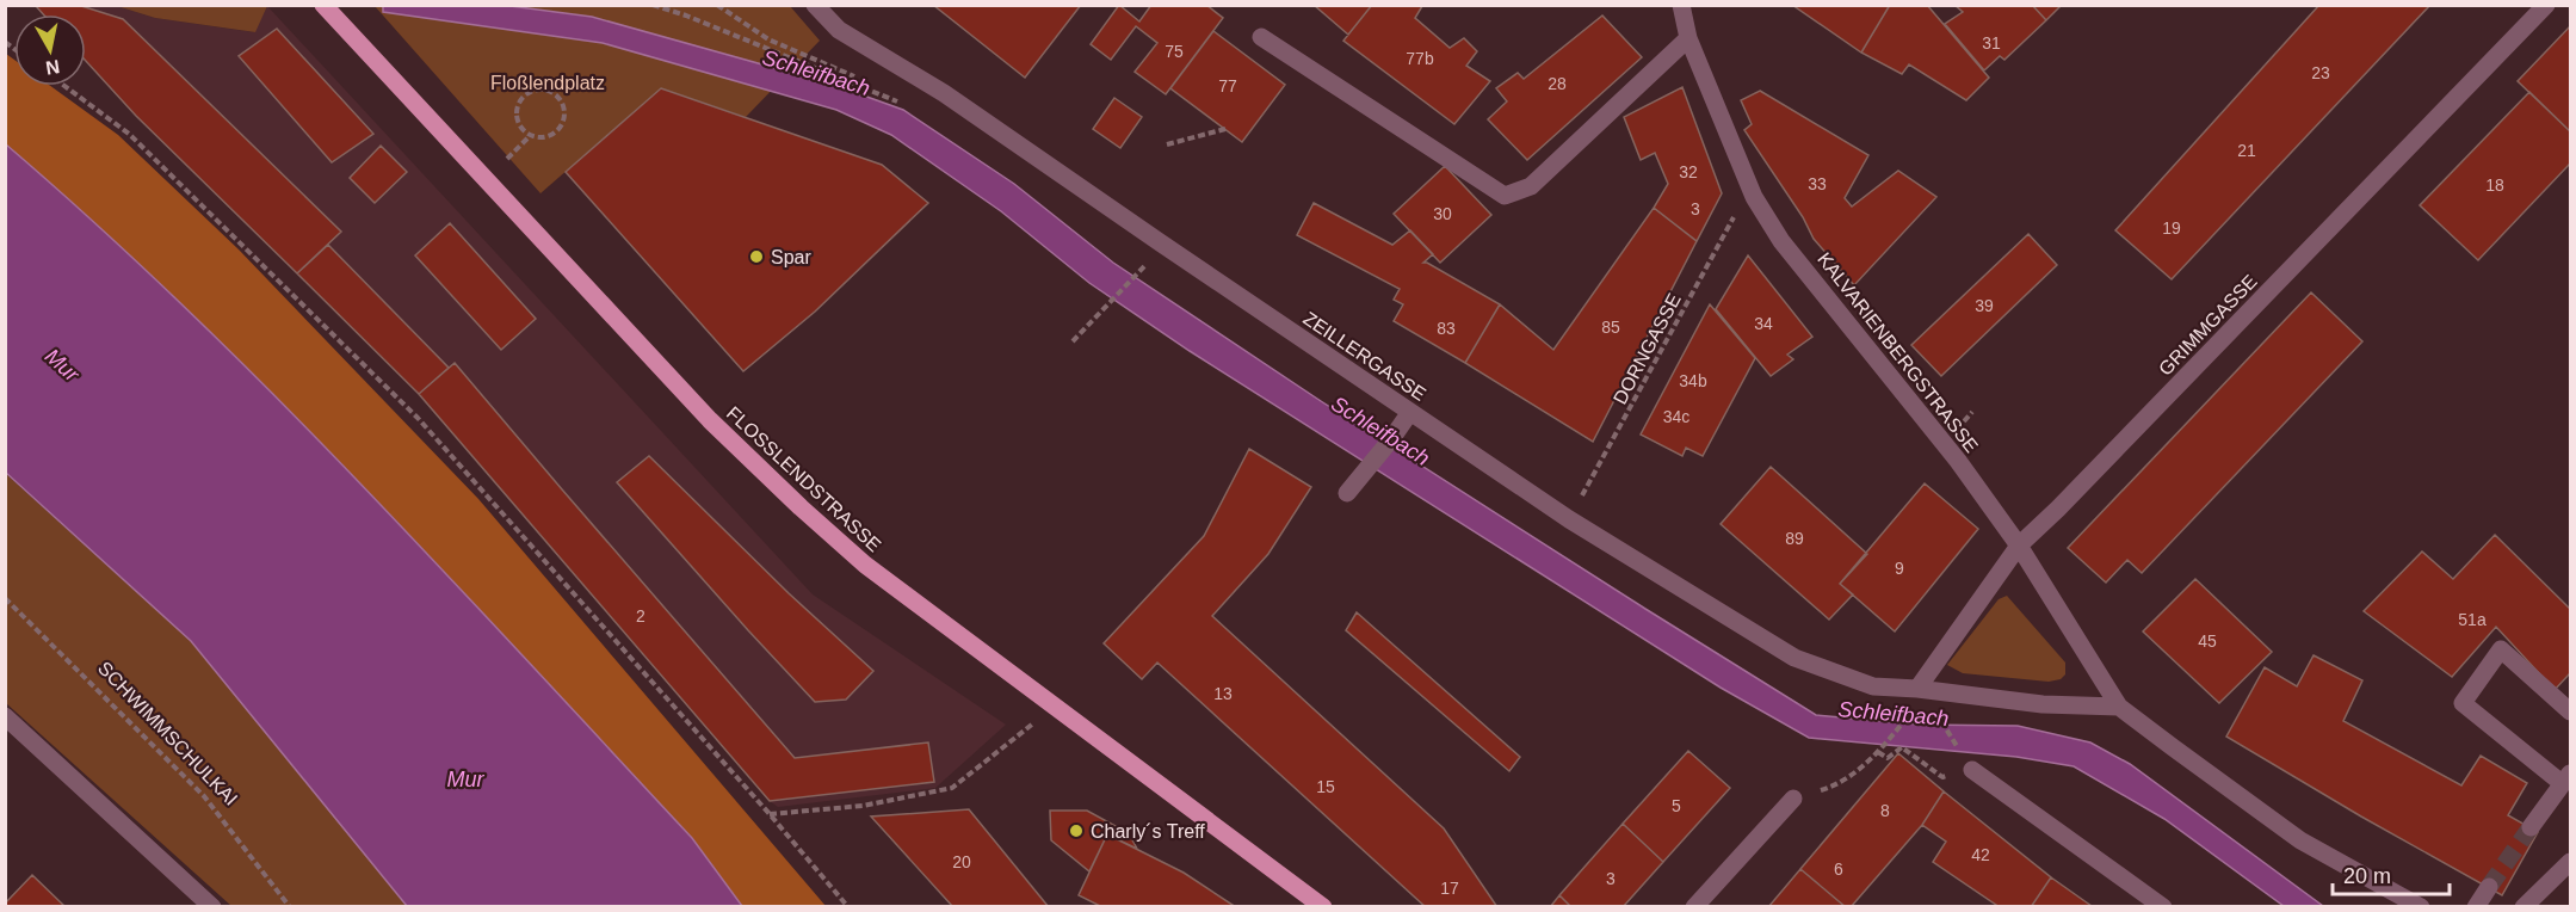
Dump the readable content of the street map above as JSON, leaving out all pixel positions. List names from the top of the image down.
{
  "streets": {
    "main road": ["FLOSSLENDSTRASSE"],
    "street": ["GRIMMGASSE", "KALVARIENBERGSTRASSE", "ZEILLERGASSE"],
    "path": ["DORNGASSE", "SCHWIMMSCHULKAI"]
  },
  "crossings": [
    ["GRIMMGASSE", "KALVARIENBERGSTRASSE"],
    ["GRIMMGASSE", "ZEILLERGASSE"],
    ["DORNGASSE", "KALVARIENBERGSTRASSE"],
    ["DORNGASSE", "ZEILLERGASSE"]
  ],
  "water": ["Schleifbach", "Mur"],
  "parks": ["Floßlendplatz"],
  "places": ["Spar", "Charly´s Treff"],
  "house_numbers": [
    "31",
    "75",
    "77b",
    "23",
    "28",
    "77",
    "21",
    "32",
    "33",
    "18",
    "3",
    "30",
    "19",
    "39",
    "34",
    "85",
    "83",
    "34b",
    "34c",
    "89",
    "9",
    "2",
    "51a",
    "45",
    "13",
    "15",
    "5",
    "8",
    "42",
    "20",
    "6",
    "3",
    "17"
  ],
  "scale_bar": "20 m",
  "north": "bottom"
}
